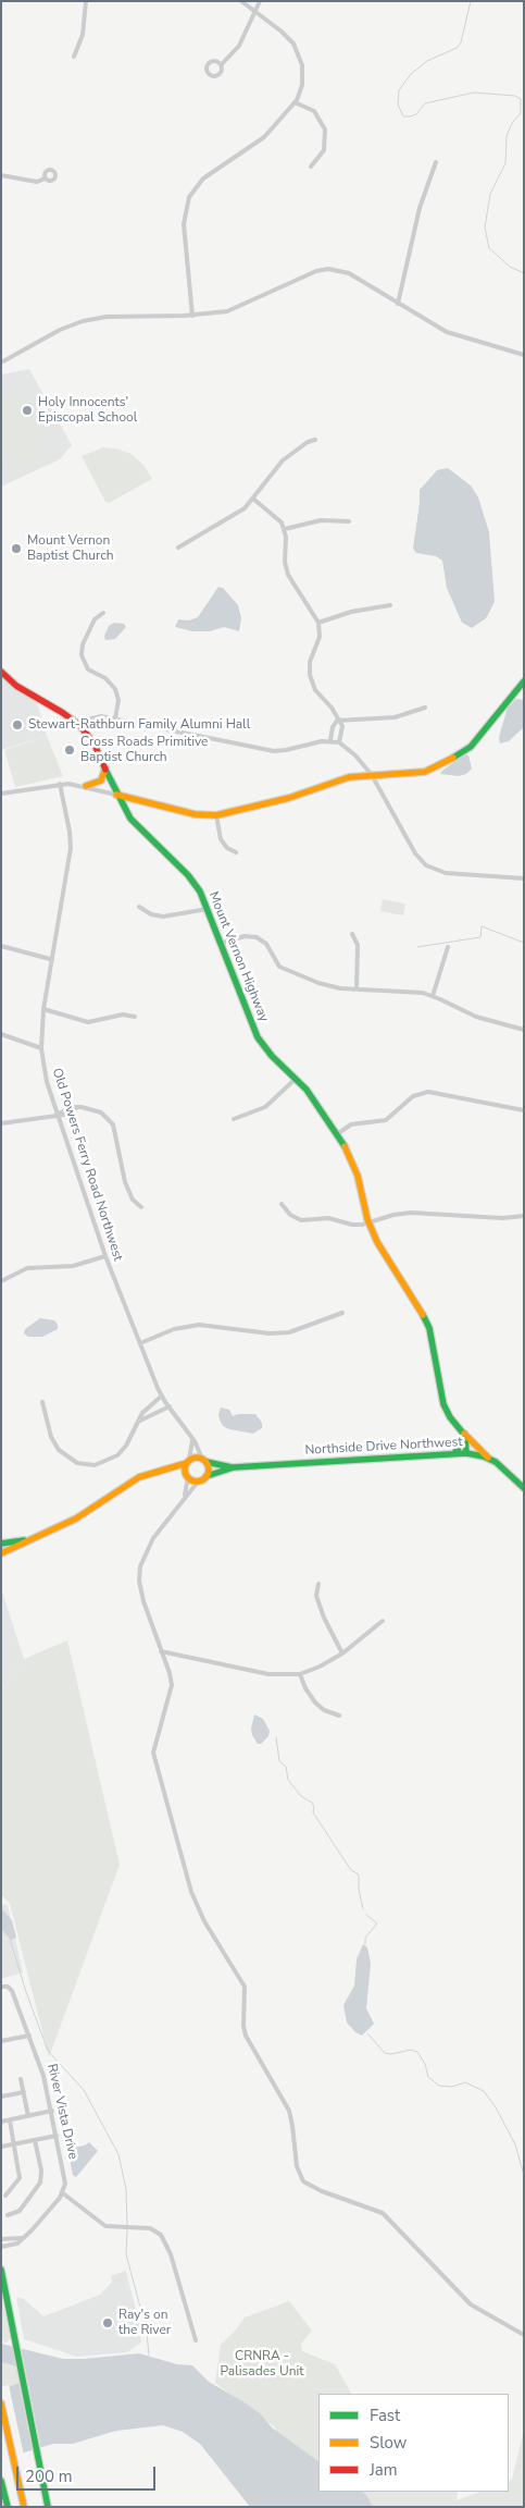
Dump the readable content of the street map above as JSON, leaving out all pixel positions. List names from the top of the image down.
{
  "streets": {
    "main road": ["Mount Vernon Highway", "Northside Drive Northwest"],
    "street": ["Old Powers Ferry Road Northwest", "River Vista Drive"]
  },
  "crossings": [
    ["Mount Vernon Highway", "Northside Drive Northwest"],
    ["Old Powers Ferry Road Northwest", "Northside Drive Northwest"]
  ],
  "parks": ["CRNRA - Palisades Unit"],
  "places": [
    "Holy Innocents' Episcopal School",
    "Mount Vernon Baptist Church",
    "Stewart-Rathburn Family Alumni Hall",
    "Cross Roads Primitive Baptist Church",
    "Ray's on the River"
  ],
  "legend": ["Fast", "Slow", "Jam"],
  "scale_bar": "200 m"
}
